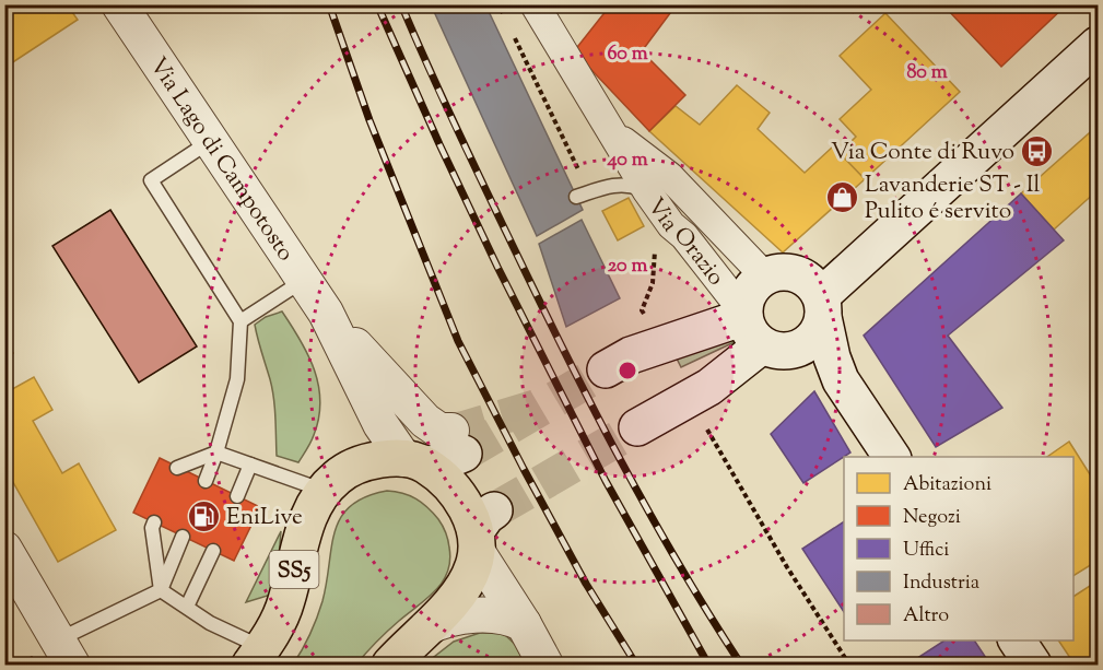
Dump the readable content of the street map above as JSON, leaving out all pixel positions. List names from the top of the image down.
{
  "streets": {
    "main road": ["Via Orazio", "SS5"],
    "street": ["Via Lago di Campotosto"]
  },
  "crossings": [
    ["Via Lago di Campotosto", "SS5"]
  ],
  "places": {
    "bus stop": ["Via Conte di Ruvo"],
    "shop": ["Lavanderie ST - Il Pulito é servito"],
    "fuel station": ["EniLive"]
  },
  "legend": [
    "Abitazioni",
    "Negozi",
    "Uffici",
    "Industria",
    "Altro"
  ],
  "rings": [
    "60 m",
    "80 m",
    "40 m",
    "20 m"
  ]
}
